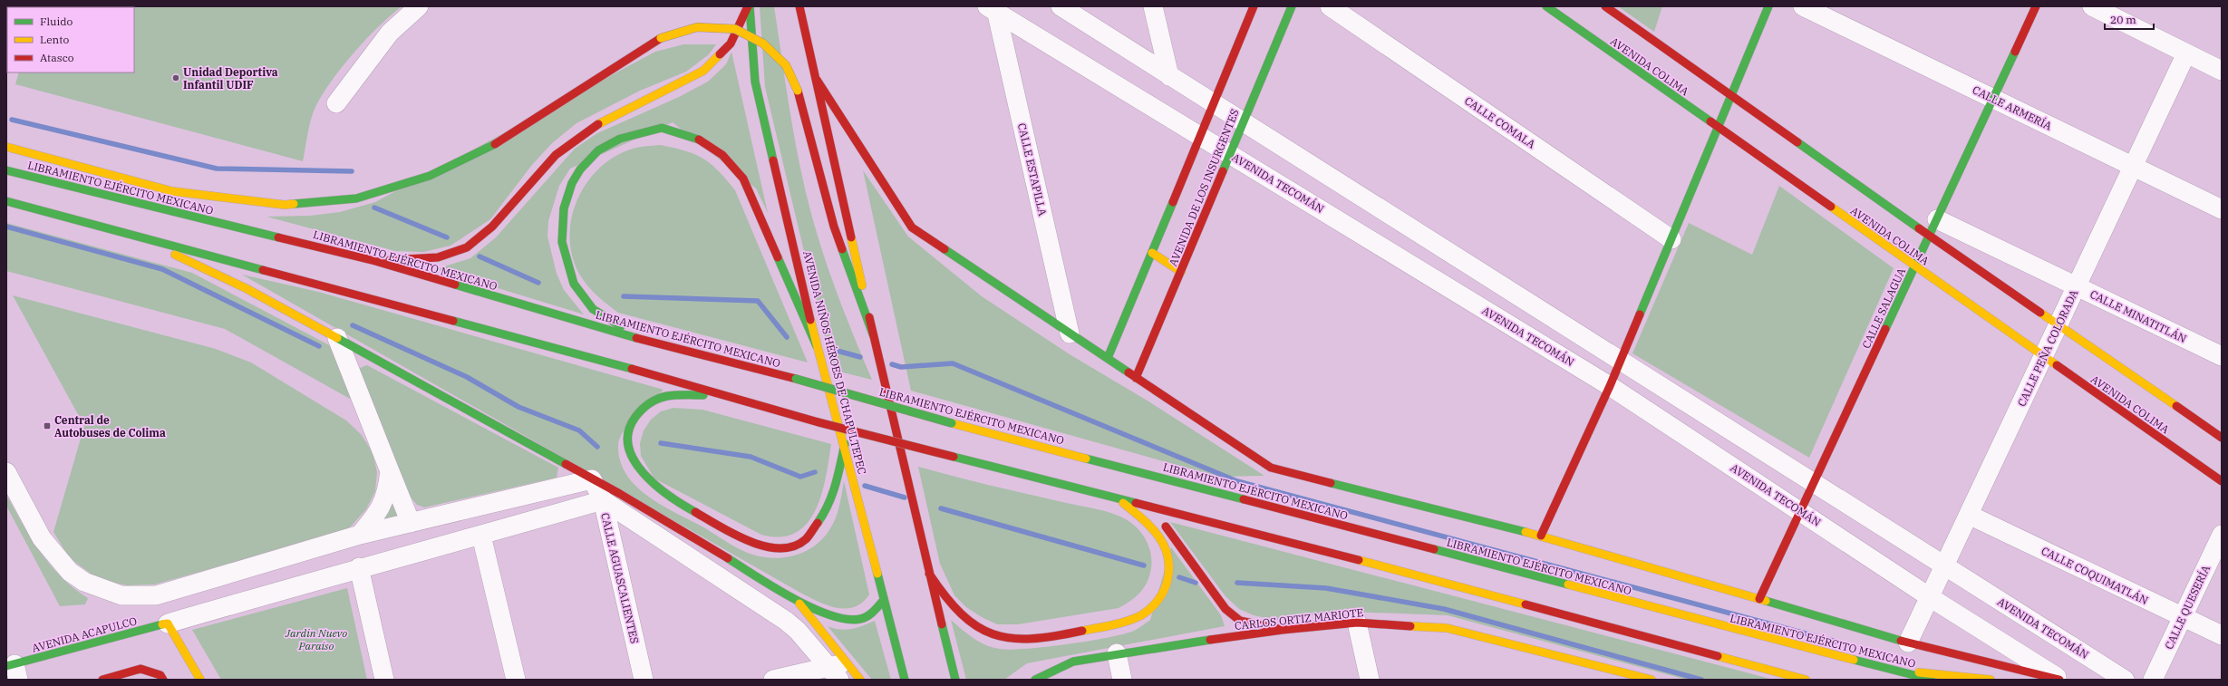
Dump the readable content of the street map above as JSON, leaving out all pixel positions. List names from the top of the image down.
{
  "streets": {
    "main road": [
      "AVENIDA COLIMA",
      "LIBRAMIENTO EJÉRCITO MEXICANO",
      "AVENIDA DE LOS INSURGENTES",
      "CALLE SALAGUA",
      "AVENIDA NIÑOS HÉROES DE CHAPULTEPEC",
      "CARLOS ORTIZ MARIOTE",
      "AVENIDA ACAPULCO"
    ],
    "street": [
      "CALLE ARMERÍA",
      "CALLE COMALA",
      "CALLE ESTAPILLA",
      "AVENIDA TECOMÁN",
      "CALLE MINATITLÁN",
      "CALLE PEÑA COLORADA",
      "CALLE COQUIMATLÁN",
      "CALLE AGUASCALIENTES",
      "CALLE QUESERÍA"
    ]
  },
  "crossings": [
    ["AVENIDA COLIMA", "CALLE SALAGUA"],
    ["AVENIDA COLIMA", "CALLE MINATITLÁN"],
    ["AVENIDA COLIMA", "CALLE PEÑA COLORADA"],
    ["CALLE ARMERÍA", "CALLE SALAGUA"],
    ["CALLE ARMERÍA", "CALLE PEÑA COLORADA"],
    ["CALLE ESTAPILLA", "AVENIDA TECOMÁN"],
    ["CALLE ESTAPILLA", "LIBRAMIENTO EJÉRCITO MEXICANO"],
    ["AVENIDA TECOMÁN", "LIBRAMIENTO EJÉRCITO MEXICANO"],
    ["AVENIDA TECOMÁN", "AVENIDA DE LOS INSURGENTES"],
    ["AVENIDA TECOMÁN", "CALLE SALAGUA"],
    ["AVENIDA TECOMÁN", "CALLE PEÑA COLORADA"],
    ["LIBRAMIENTO EJÉRCITO MEXICANO", "AVENIDA DE LOS INSURGENTES"],
    ["LIBRAMIENTO EJÉRCITO MEXICANO", "CALLE SALAGUA"],
    ["LIBRAMIENTO EJÉRCITO MEXICANO", "CALLE PEÑA COLORADA"],
    ["CALLE SALAGUA", "CALLE MINATITLÁN"],
    ["CALLE MINATITLÁN", "CALLE PEÑA COLORADA"],
    ["CALLE PEÑA COLORADA", "CALLE COQUIMATLÁN"],
    ["CALLE COQUIMATLÁN", "CALLE QUESERÍA"]
  ],
  "parks": ["Jardin Nuevo Paraíso"],
  "places": {
    "other": ["Unidad Deportiva Infantil UDIF"],
    "transit": ["Central de Autobuses de Colima"]
  },
  "legend": ["Fluido", "Lento", "Atasco"],
  "scale_bar": "20 m"
}
